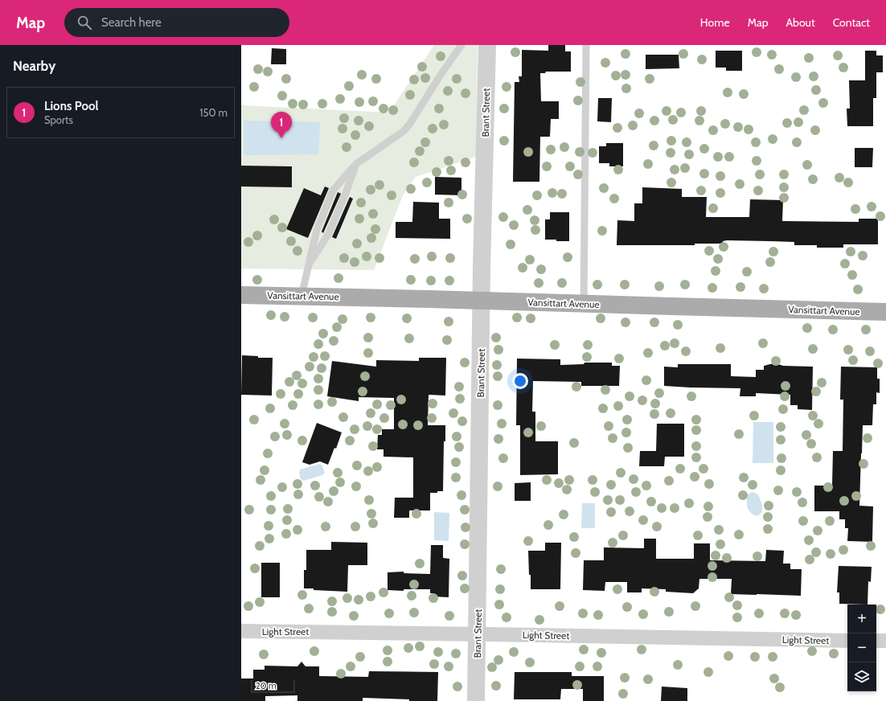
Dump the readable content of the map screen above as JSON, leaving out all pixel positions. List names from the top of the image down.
{
  "streets": {
    "main road": ["Vansittart Avenue"],
    "street": ["Brant Street", "Light Street"]
  },
  "crossings": [
    ["Brant Street", "Vansittart Avenue"],
    ["Brant Street", "Light Street"]
  ],
  "scale_bar": "20 m",
  "page": {
    "header": "Map",
    "search": "Search here",
    "nav": [
      "Home",
      "Map",
      "About",
      "Contact"
    ],
    "heading": "Nearby",
    "list": [
      {
        "mark": "1",
        "name": "Lions Pool",
        "note": "Sports",
        "value": "150 m"
      }
    ],
    "pins": "1",
    "map_buttons": ["+", "−"],
    "scale": "20 m"
  }
}
